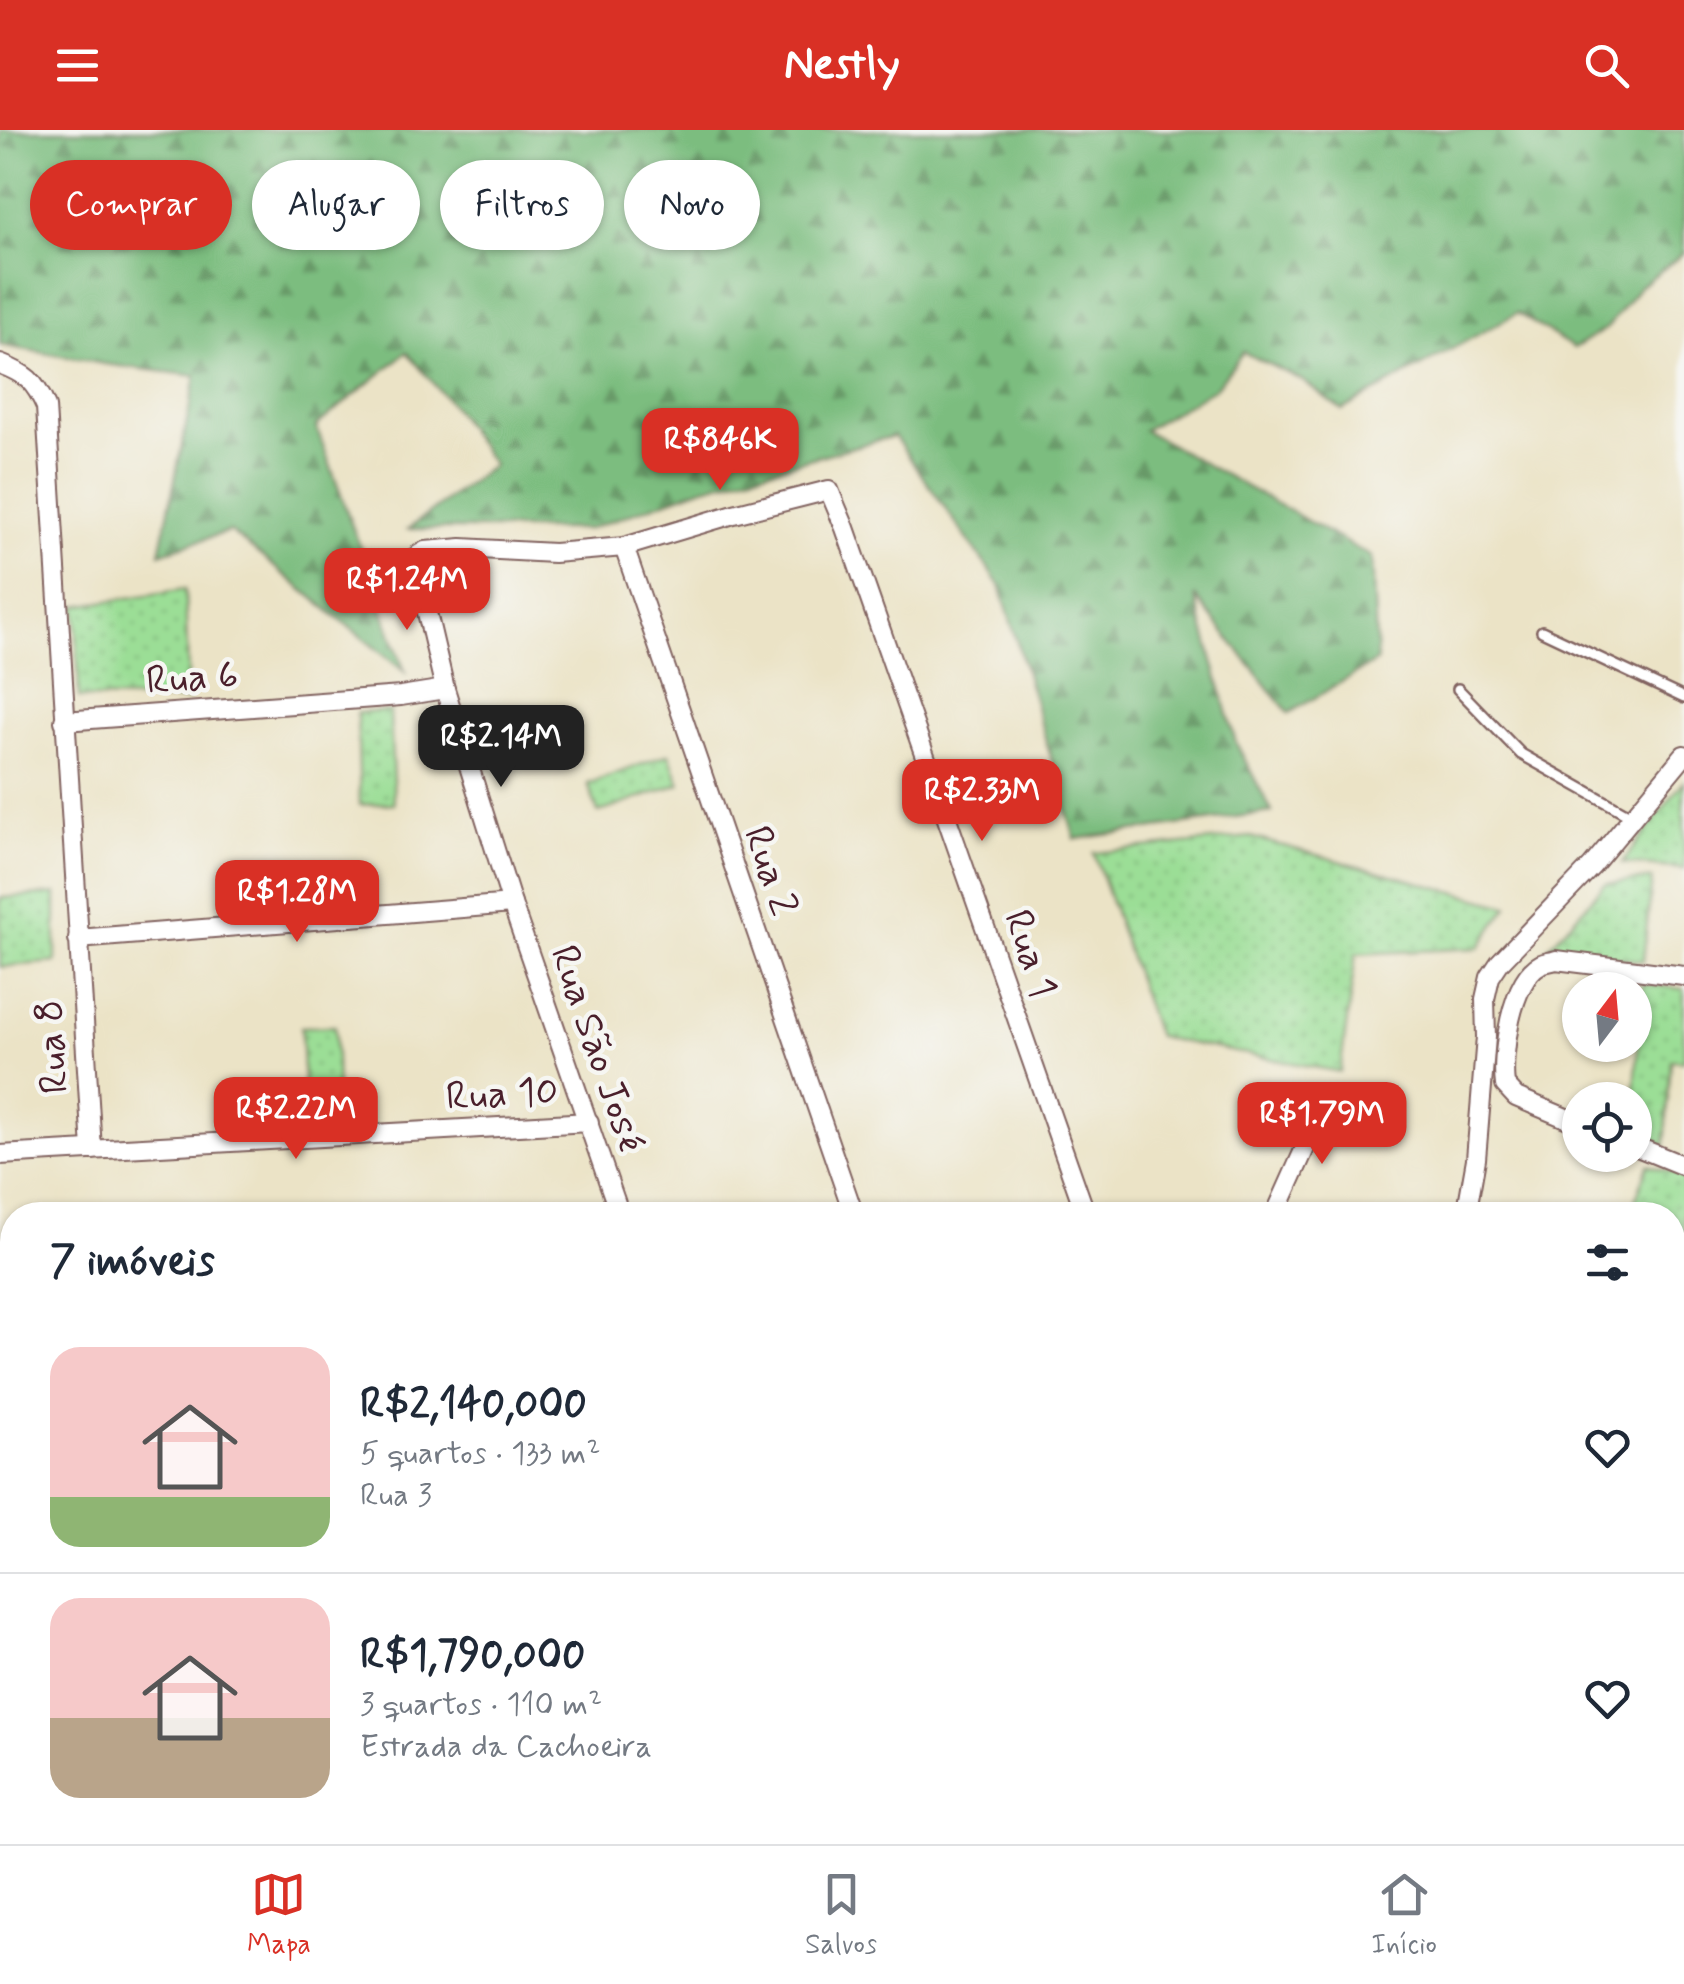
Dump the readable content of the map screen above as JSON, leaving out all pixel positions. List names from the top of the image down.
{
  "streets": {
    "street": [
      "Rua 6",
      "Rua 2",
      "Rua 1",
      "Rua 8",
      "Rua São José",
      "Rua 10"
    ]
  },
  "crossings": [
    ["Rua 6", "Rua 8"],
    ["Rua 6", "Rua São José"],
    ["Rua 2", "Rua 1"],
    ["Rua 2", "Rua São José"],
    ["Rua 1", "Rua São José"],
    ["Rua 8", "Rua 10"],
    ["Rua São José", "Rua 10"]
  ],
  "north": "top",
  "page": {
    "header": "Nestly",
    "chip": [
      "Comprar",
      "Alugar",
      "Filtros",
      "Novo"
    ],
    "price": [
      "R$846K",
      "R$1.24M",
      "R$2.14M",
      "R$2.33M",
      "R$1.28M",
      "R$2.22M",
      "R$1.79M"
    ],
    "heading": "7 imóveis",
    "list": [
      {
        "name": "R$2,140,000",
        "note": "5 quartos · 133 m² · Rua 3"
      },
      {
        "name": "R$1,790,000",
        "note": "3 quartos · 110 m² · Estrada da Cachoeira"
      }
    ],
    "tabs": ["Mapa", "Salvos", "Início"]
  }
}
